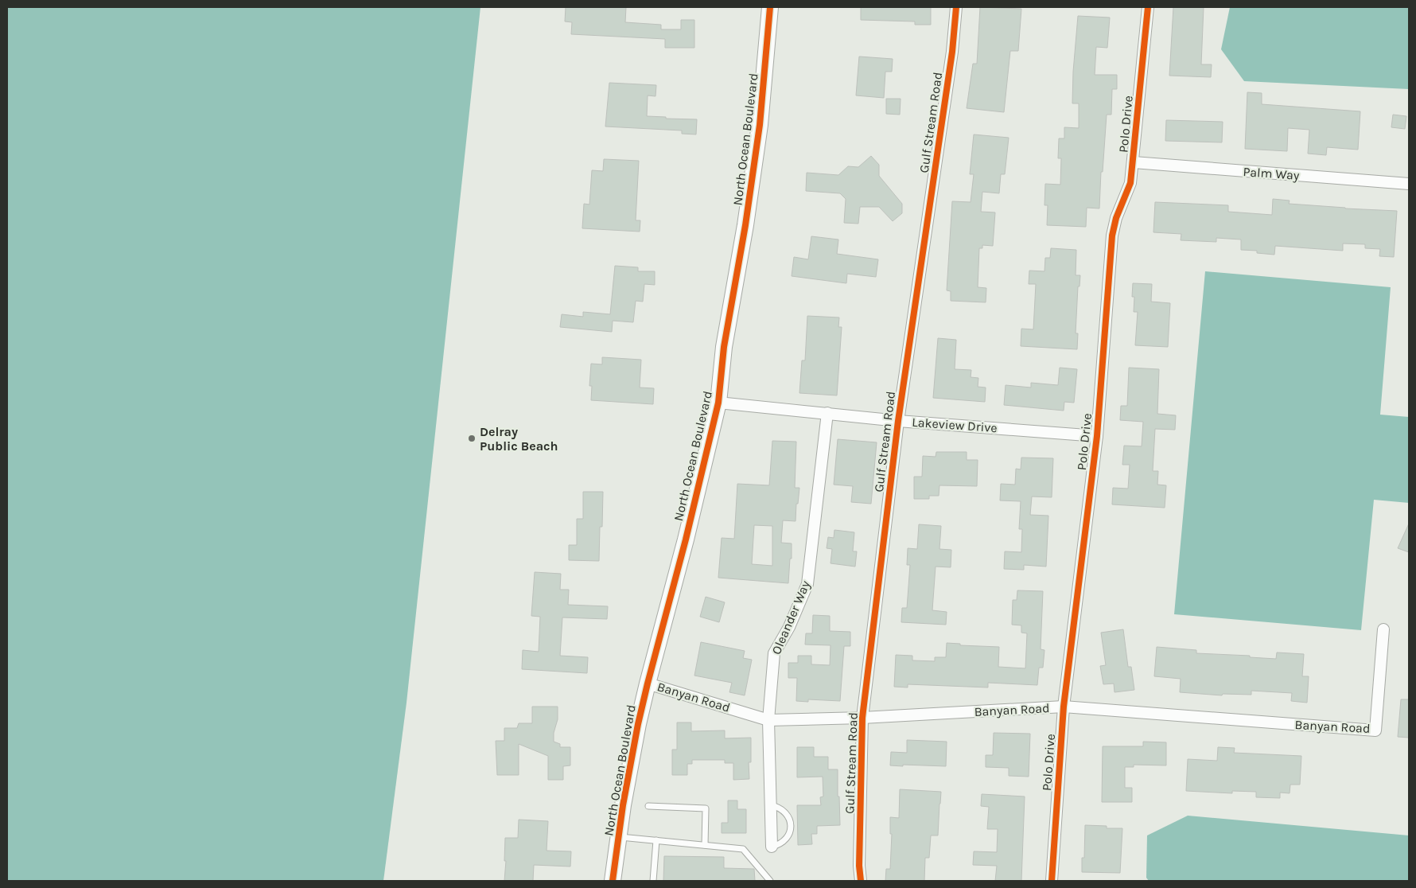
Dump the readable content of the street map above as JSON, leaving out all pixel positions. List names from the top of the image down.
{
  "streets": {
    "main road": ["North Ocean Boulevard"],
    "street": [
      "Gulf Stream Road",
      "Polo Drive",
      "Palm Way",
      "Lakeview Drive",
      "Oleander Way",
      "Banyan Road"
    ]
  },
  "crossings": [
    ["Gulf Stream Road", "Lakeview Drive"],
    ["Gulf Stream Road", "Banyan Road"],
    ["Polo Drive", "Palm Way"],
    ["Polo Drive", "Lakeview Drive"],
    ["Polo Drive", "Banyan Road"],
    ["North Ocean Boulevard", "Lakeview Drive"],
    ["North Ocean Boulevard", "Banyan Road"],
    ["Lakeview Drive", "Oleander Way"],
    ["Oleander Way", "Banyan Road"]
  ],
  "places": ["Delray Public Beach"]
}
